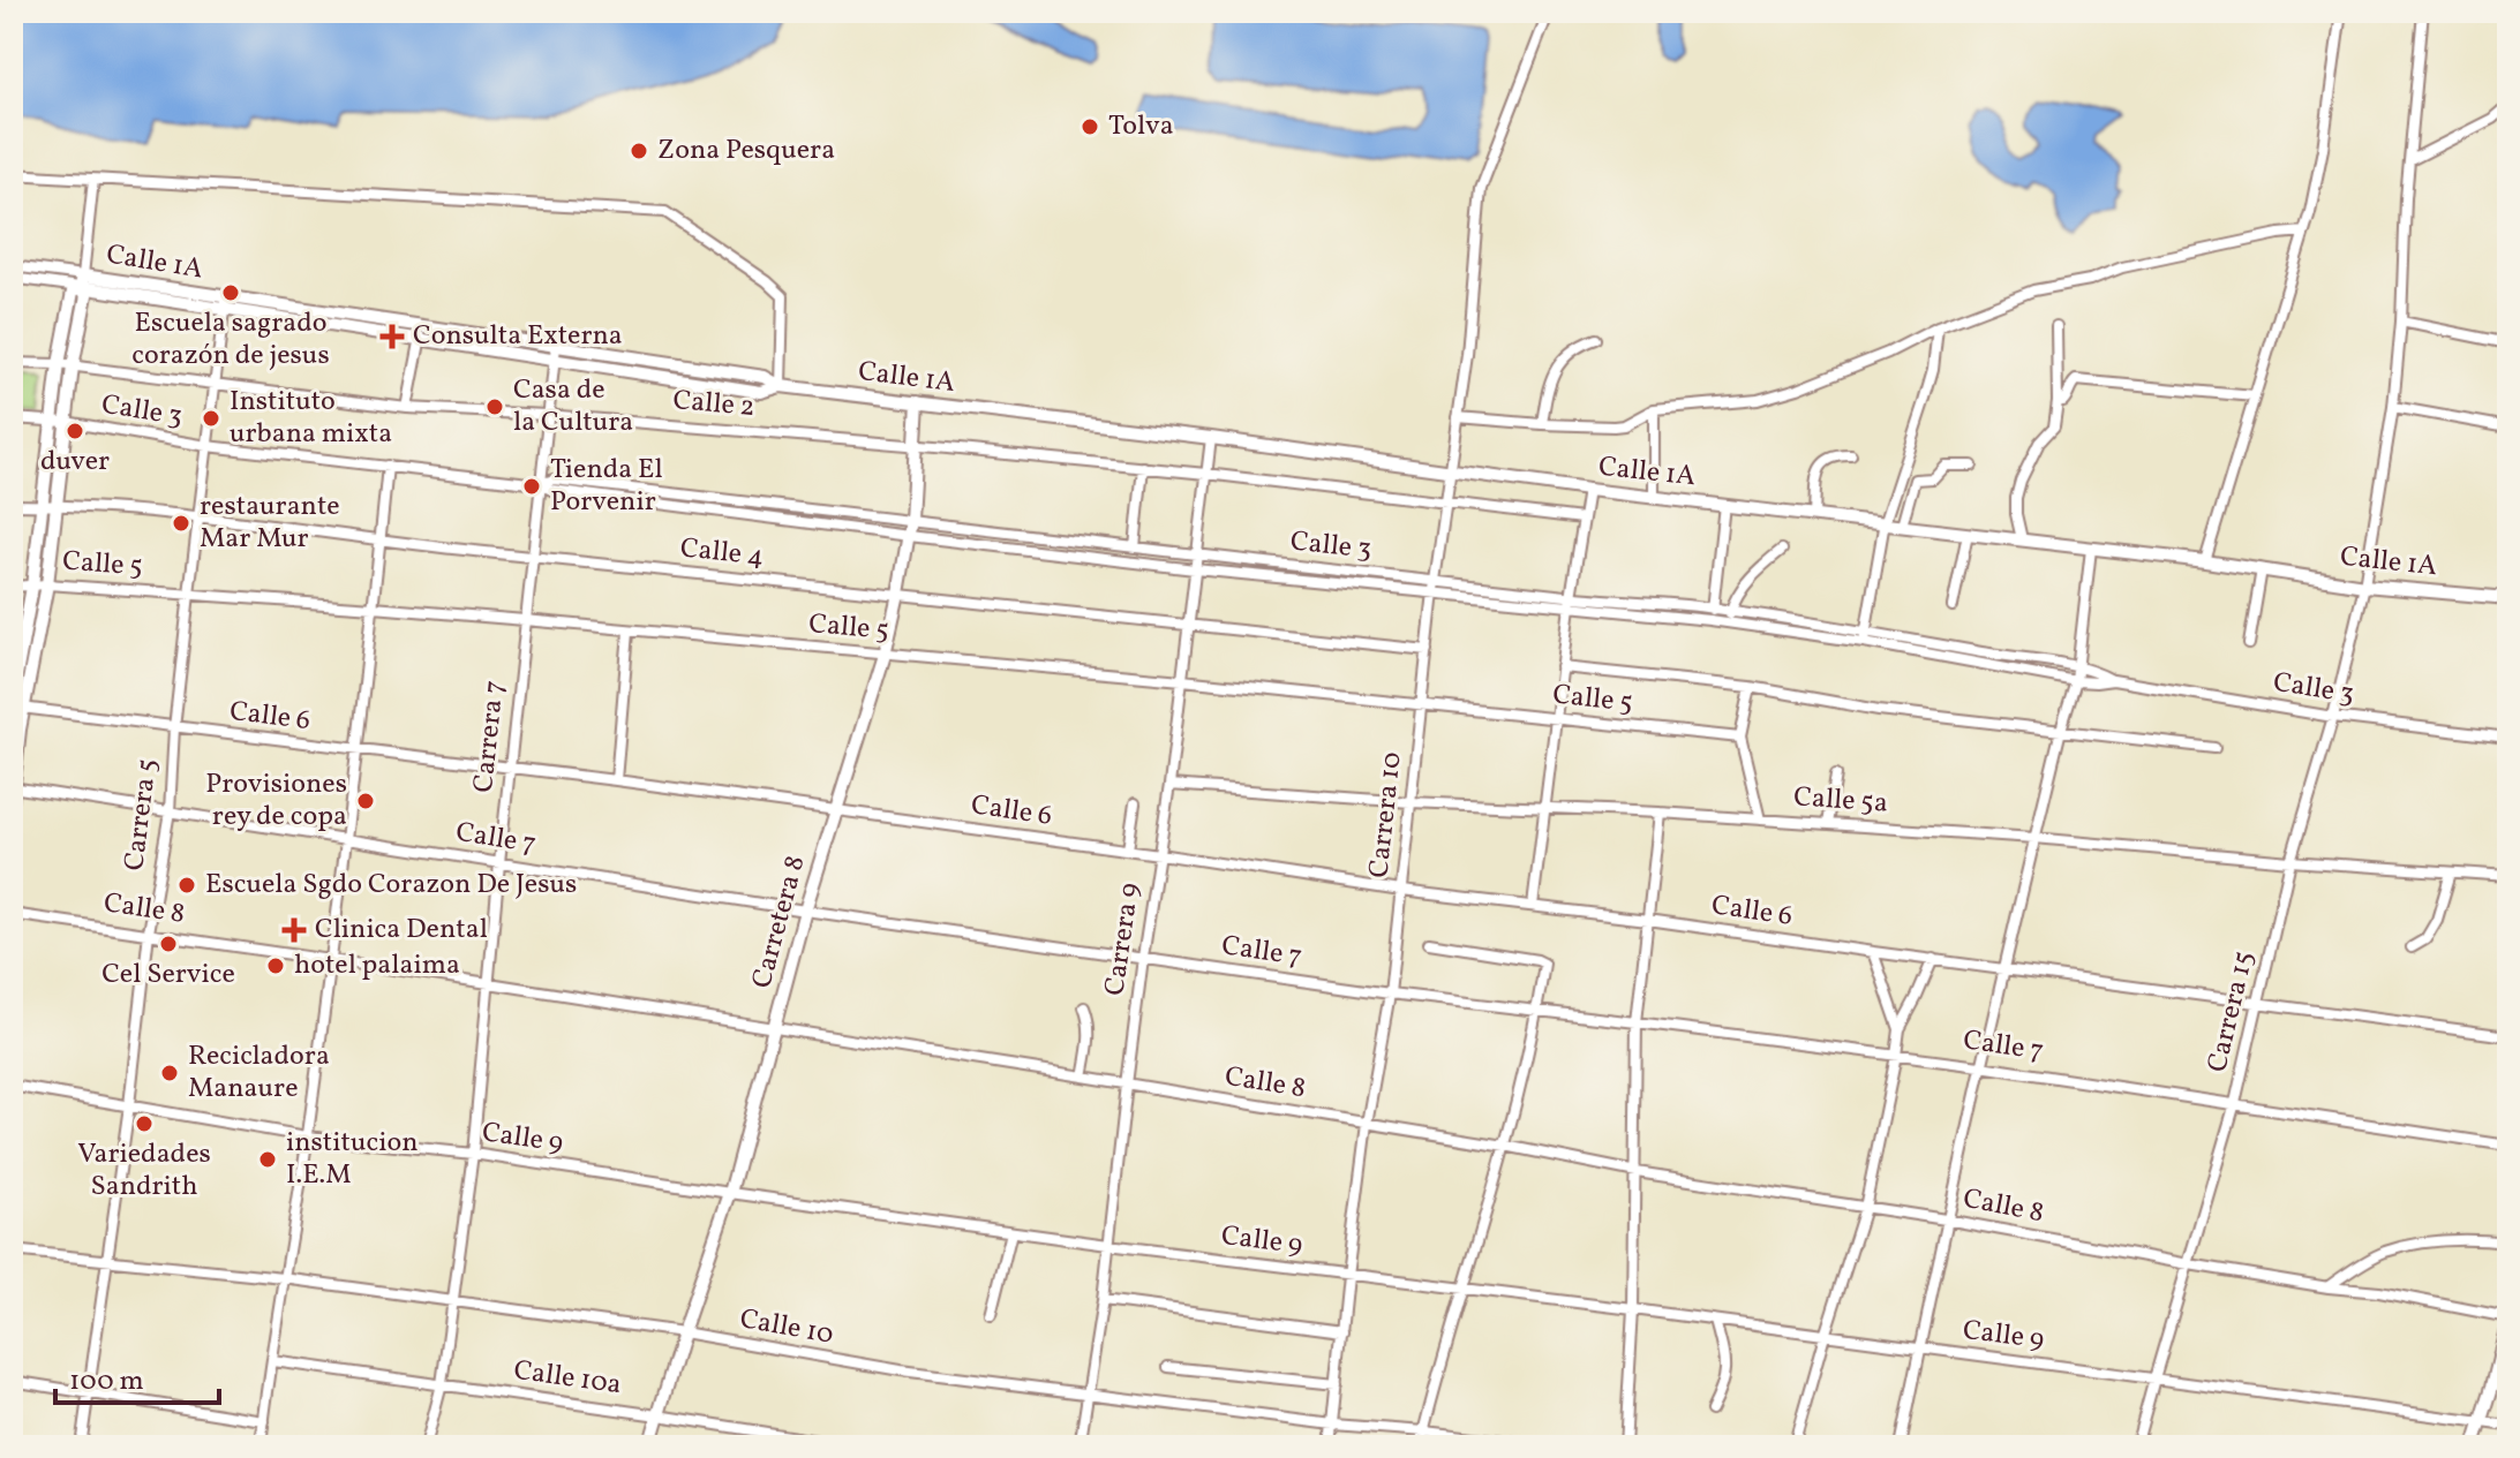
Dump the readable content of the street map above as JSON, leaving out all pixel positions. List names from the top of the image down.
{
  "streets": {
    "street": [
      "Calle 1A",
      "Calle 2",
      "Calle 3",
      "Calle 4",
      "Calle 5",
      "Calle 6",
      "Carrera 7",
      "Calle 5a",
      "Carrera 5",
      "Carrera 10",
      "Calle 7",
      "Calle 8",
      "Carretera 8",
      "Carrera 9",
      "Carrera 15",
      "Calle 9",
      "Calle 10",
      "Calle 10a"
    ]
  },
  "crossings": [
    ["Calle 1A", "Carrera 7"],
    ["Calle 1A", "Carrera 5"],
    ["Calle 1A", "Carrera 10"],
    ["Calle 1A", "Carretera 8"],
    ["Calle 1A", "Carrera 9"],
    ["Calle 1A", "Carrera 15"],
    ["Calle 2", "Carrera 7"],
    ["Calle 2", "Carrera 5"],
    ["Calle 2", "Carrera 10"],
    ["Calle 2", "Carretera 8"],
    ["Calle 2", "Carrera 9"],
    ["Calle 3", "Carrera 7"],
    ["Calle 3", "Carrera 5"],
    ["Calle 3", "Carrera 10"],
    ["Calle 3", "Carretera 8"],
    ["Calle 3", "Carrera 9"],
    ["Calle 3", "Carrera 15"],
    ["Calle 4", "Carrera 7"],
    ["Calle 4", "Carrera 5"],
    ["Calle 4", "Carrera 10"],
    ["Calle 4", "Carretera 8"],
    ["Calle 4", "Carrera 9"],
    ["Calle 5", "Carrera 7"],
    ["Calle 5", "Carrera 5"],
    ["Calle 5", "Carrera 10"],
    ["Calle 5", "Carretera 8"],
    ["Calle 5", "Carrera 9"],
    ["Calle 6", "Carrera 7"],
    ["Calle 6", "Carrera 5"],
    ["Calle 6", "Carrera 10"],
    ["Calle 6", "Carretera 8"],
    ["Calle 6", "Carrera 9"],
    ["Calle 6", "Carrera 15"],
    ["Carrera 7", "Calle 7"],
    ["Carrera 7", "Calle 8"],
    ["Carrera 7", "Calle 9"],
    ["Carrera 7", "Calle 10"],
    ["Carrera 7", "Calle 10a"],
    ["Calle 5a", "Carrera 10"],
    ["Calle 5a", "Carrera 9"],
    ["Calle 5a", "Carrera 15"],
    ["Carrera 5", "Calle 7"],
    ["Carrera 5", "Calle 8"],
    ["Carrera 5", "Calle 9"],
    ["Carrera 5", "Calle 10"],
    ["Carrera 10", "Calle 7"],
    ["Carrera 10", "Calle 8"],
    ["Carrera 10", "Calle 9"],
    ["Carrera 10", "Calle 10"],
    ["Calle 7", "Carretera 8"],
    ["Calle 7", "Carrera 9"],
    ["Calle 7", "Carrera 15"],
    ["Calle 8", "Carretera 8"],
    ["Calle 8", "Carrera 9"],
    ["Calle 8", "Carrera 15"],
    ["Carretera 8", "Calle 9"],
    ["Carretera 8", "Calle 10"],
    ["Carretera 8", "Calle 10a"],
    ["Carrera 9", "Calle 9"],
    ["Carrera 9", "Calle 10"],
    ["Carrera 15", "Calle 9"]
  ],
  "places": {
    "other": [
      "Tolva",
      "Zona Pesquera",
      "Escuela sagrado corazón de jesus",
      "Casa de la Cultura",
      "Instituto urbana mixta",
      "duver",
      "Tienda El Porvenir",
      "restaurante Mar Mur",
      "Provisiones rey de copa",
      "Escuela Sgdo Corazon De Jesus",
      "Cel Service",
      "hotel palaima",
      "Recicladora Manaure",
      "Variedades Sandrith",
      "institucion I.E.M"
    ],
    "health": ["Consulta Externa", "Clinica Dental"]
  },
  "scale_bar": "100 m"
}
